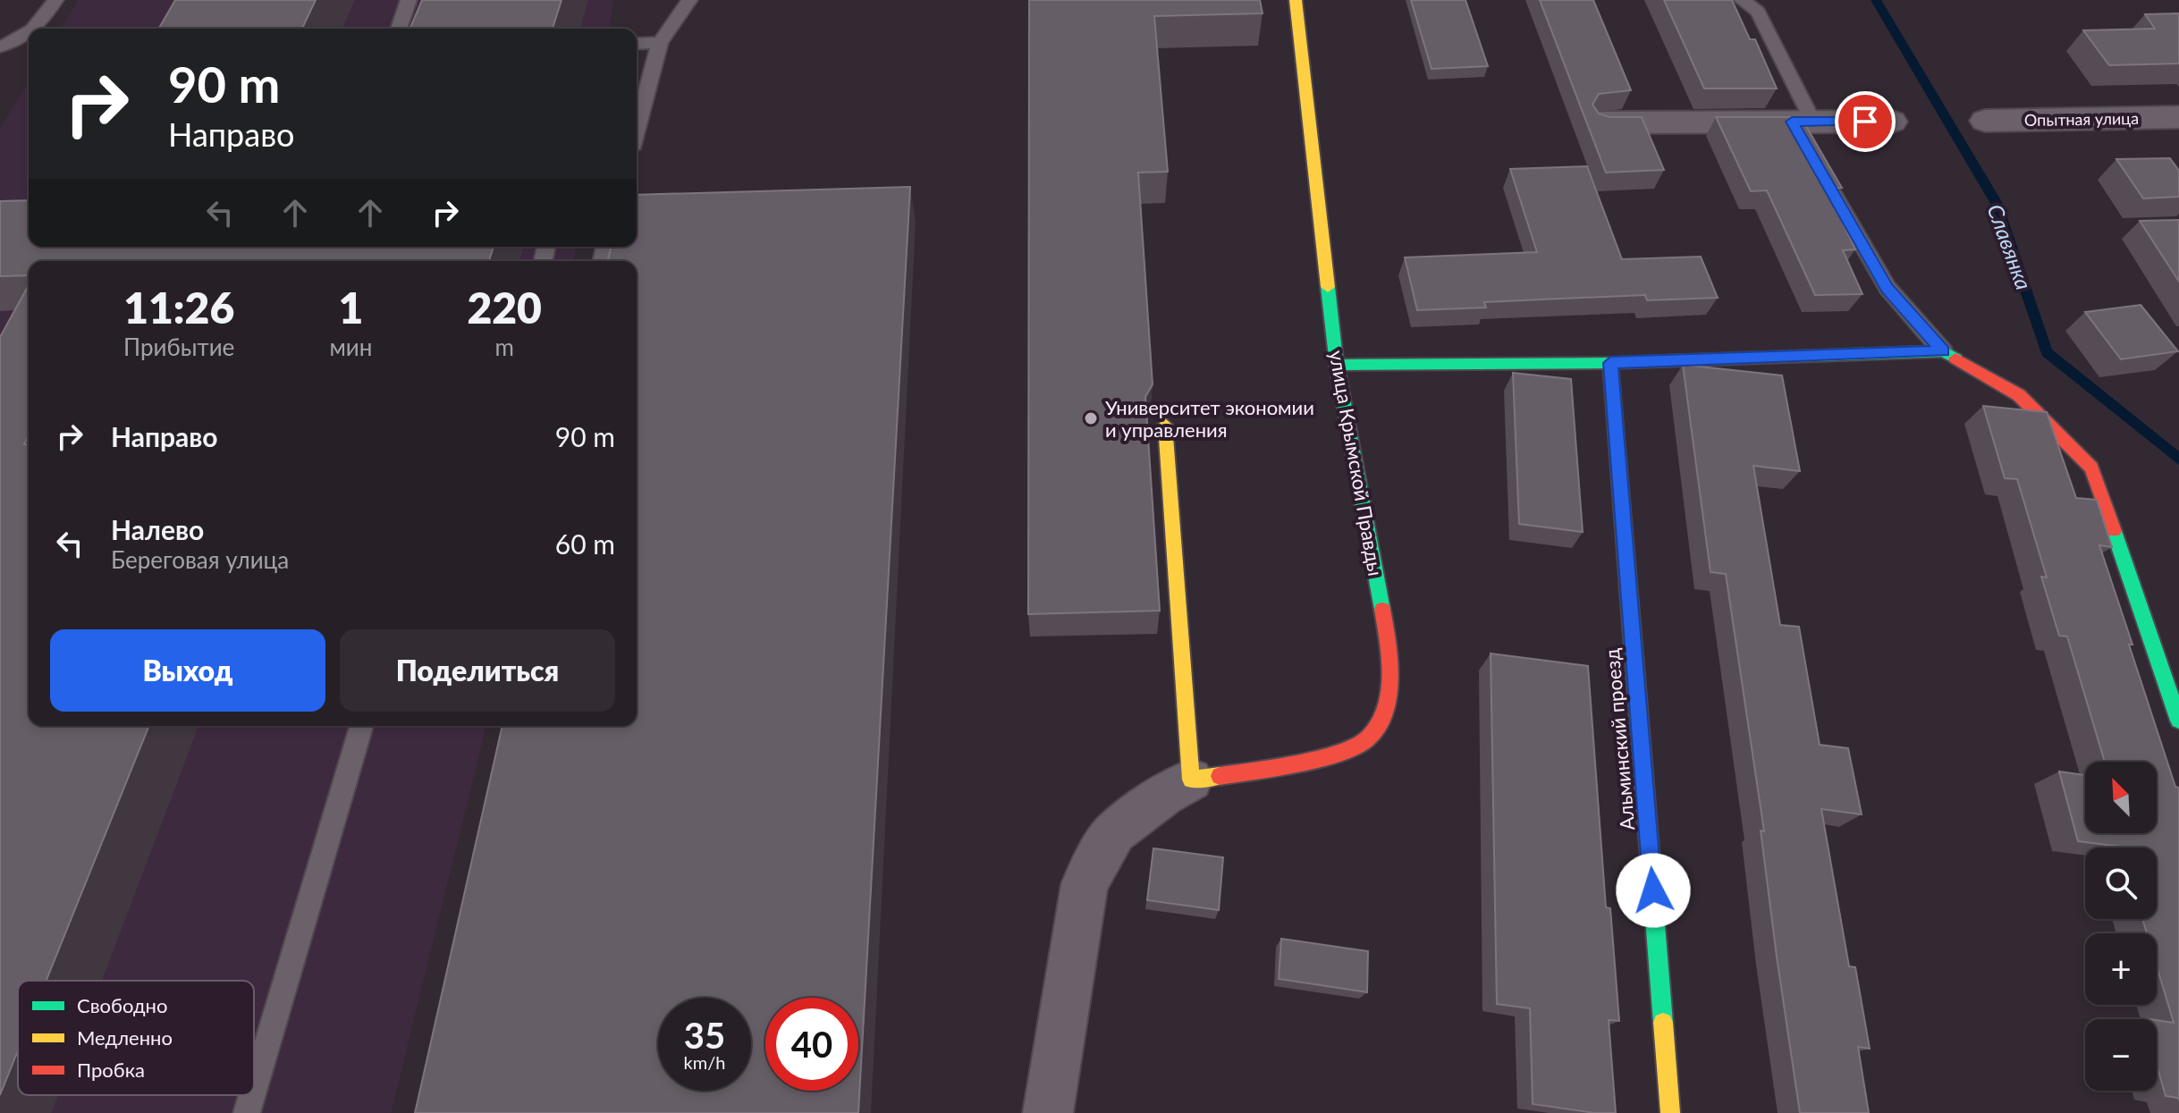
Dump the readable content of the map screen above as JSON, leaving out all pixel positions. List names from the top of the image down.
{
  "streets": {
    "street": ["Опытная улица", "улица Крымской Правды", "Альминский проезд"]
  },
  "water": ["Славянка"],
  "places": ["Университет экономии и управления"],
  "legend": ["Свободно", "Медленно", "Пробка"],
  "north": "top left",
  "page": {
    "turn": ["90 m", "Направо"],
    "eta": [
      "11:26",
      "Прибытие",
      "1",
      "мин",
      "220",
      "m"
    ],
    "list": [
      {
        "name": "Направо",
        "value": "90 m"
      },
      {
        "name": "Налево",
        "note": "Береговая улица",
        "value": "60 m"
      }
    ],
    "buttons": ["Выход", "Поделиться"],
    "map_buttons": ["+", "−"],
    "speed": "35 km/h",
    "limit": "40"
  }
}
